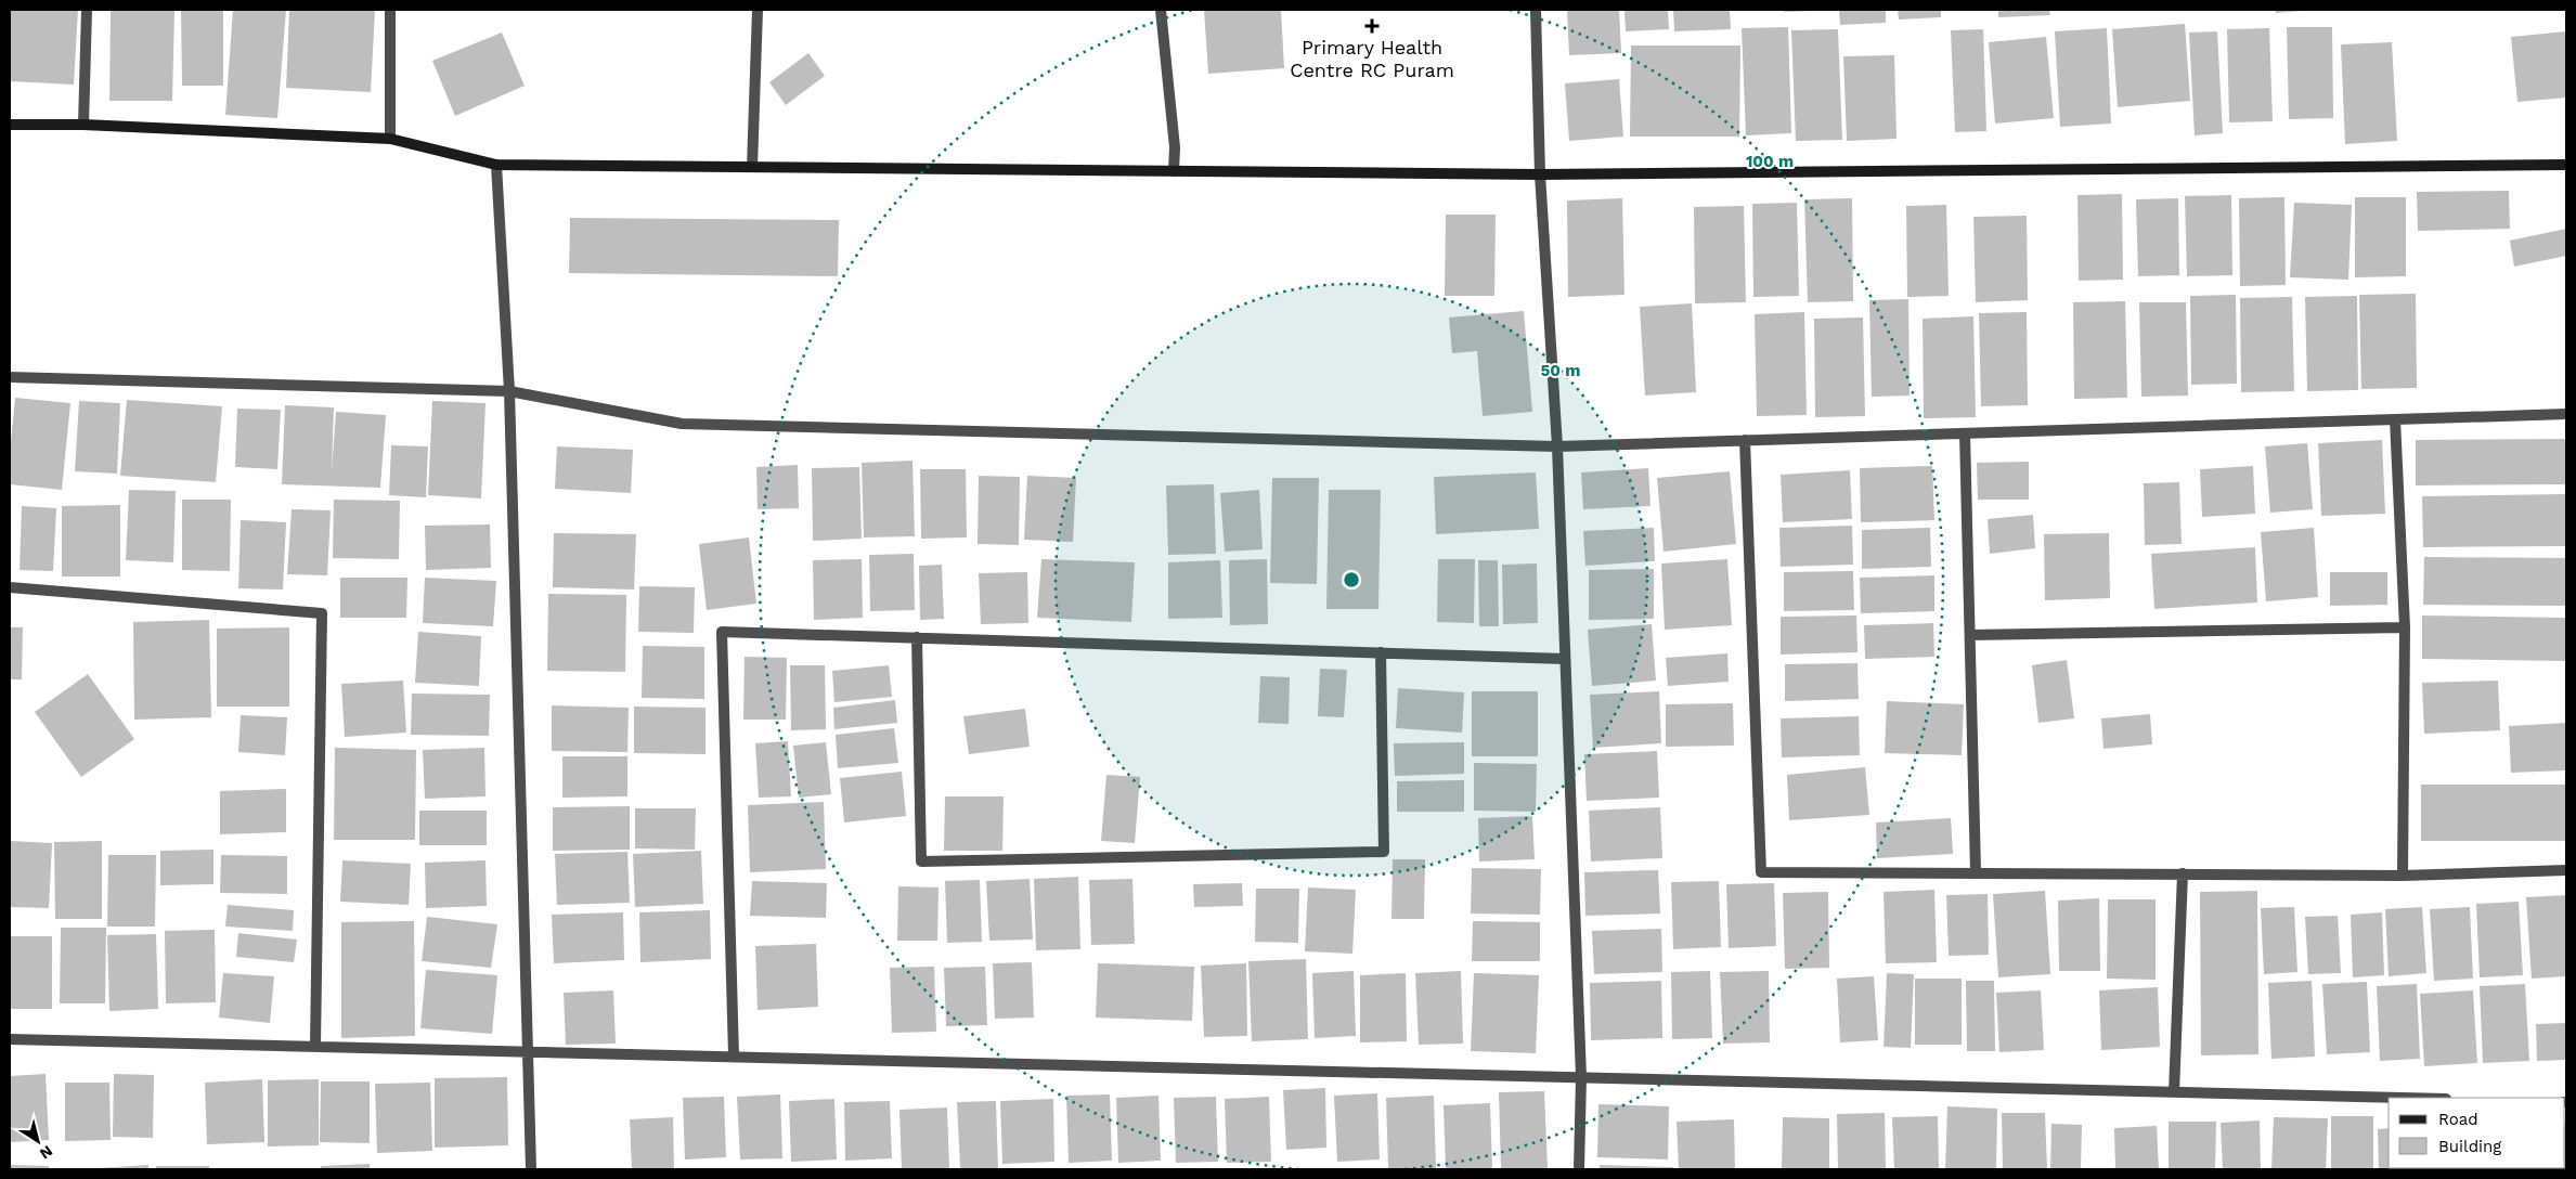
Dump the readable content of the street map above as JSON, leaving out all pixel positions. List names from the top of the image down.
{
  "places": {
    "health": ["Primary Health Centre RC Puram"]
  },
  "legend": ["Road", "Building"],
  "north": "bottom right",
  "rings": ["100 m", "50 m"]
}
